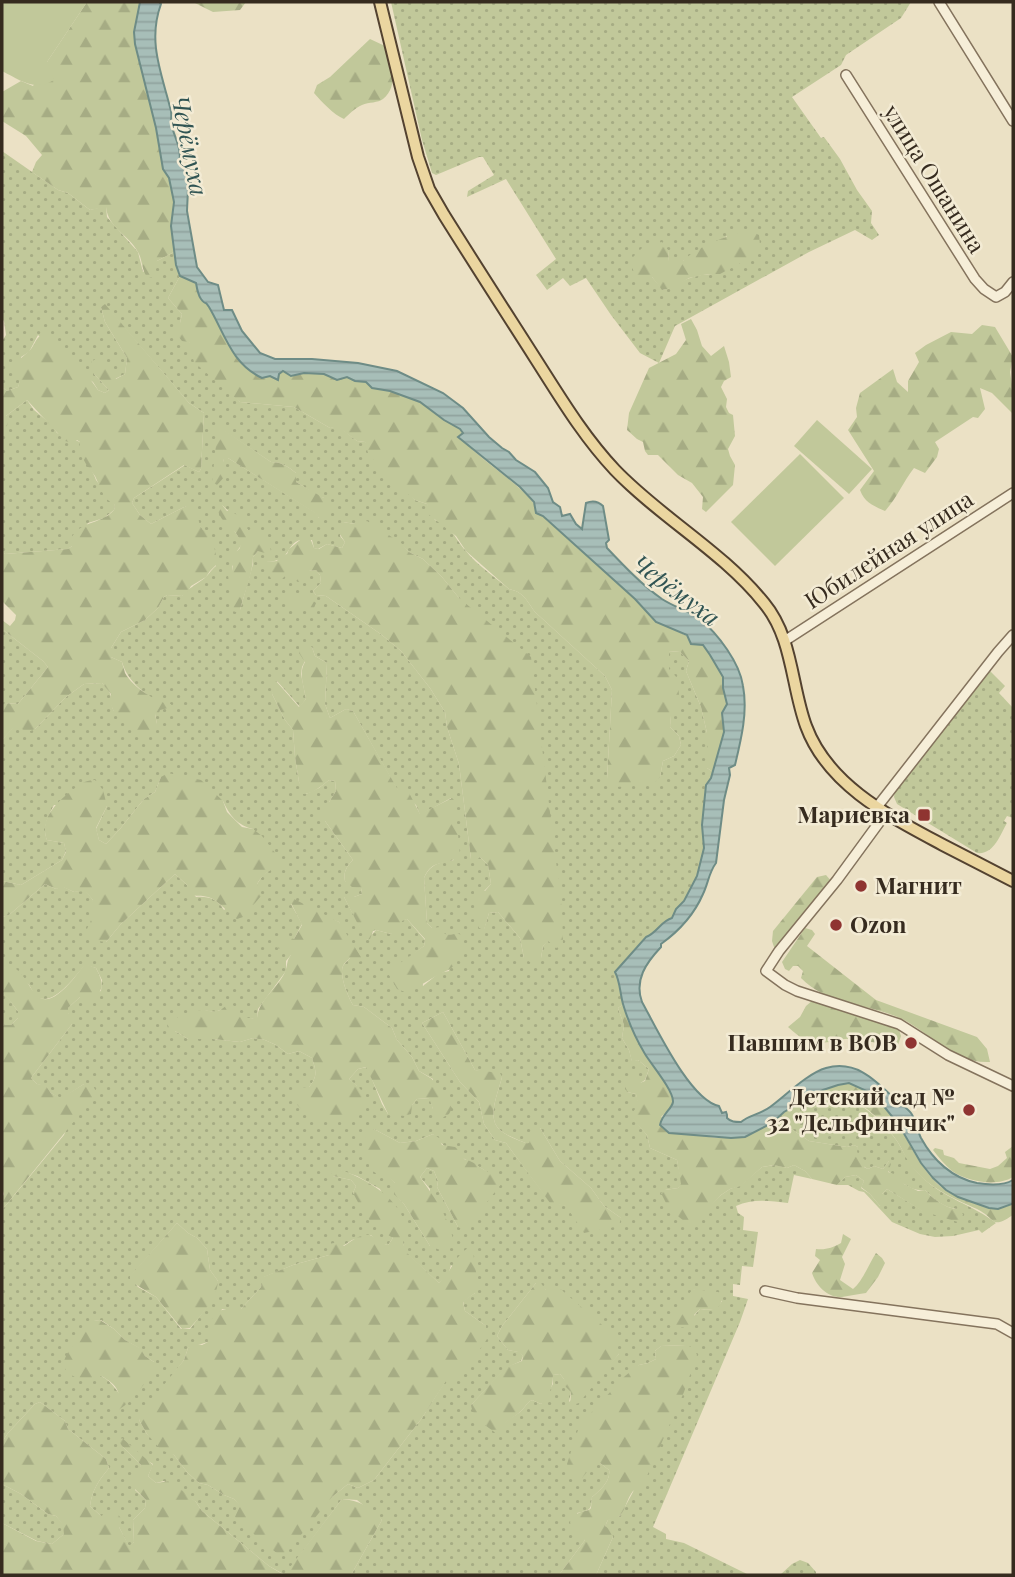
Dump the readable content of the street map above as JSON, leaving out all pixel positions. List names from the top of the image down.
{
  "streets": {
    "street": ["улица Ошанина", "Юбилейная улица"]
  },
  "water": ["Черёмуха"],
  "places": {
    "transit": ["Мариевка"],
    "other": [
      "Магнит",
      "Ozon",
      "Павшим в ВОВ",
      "Детский сад № 32 \"Дельфинчик\""
    ]
  }
}
